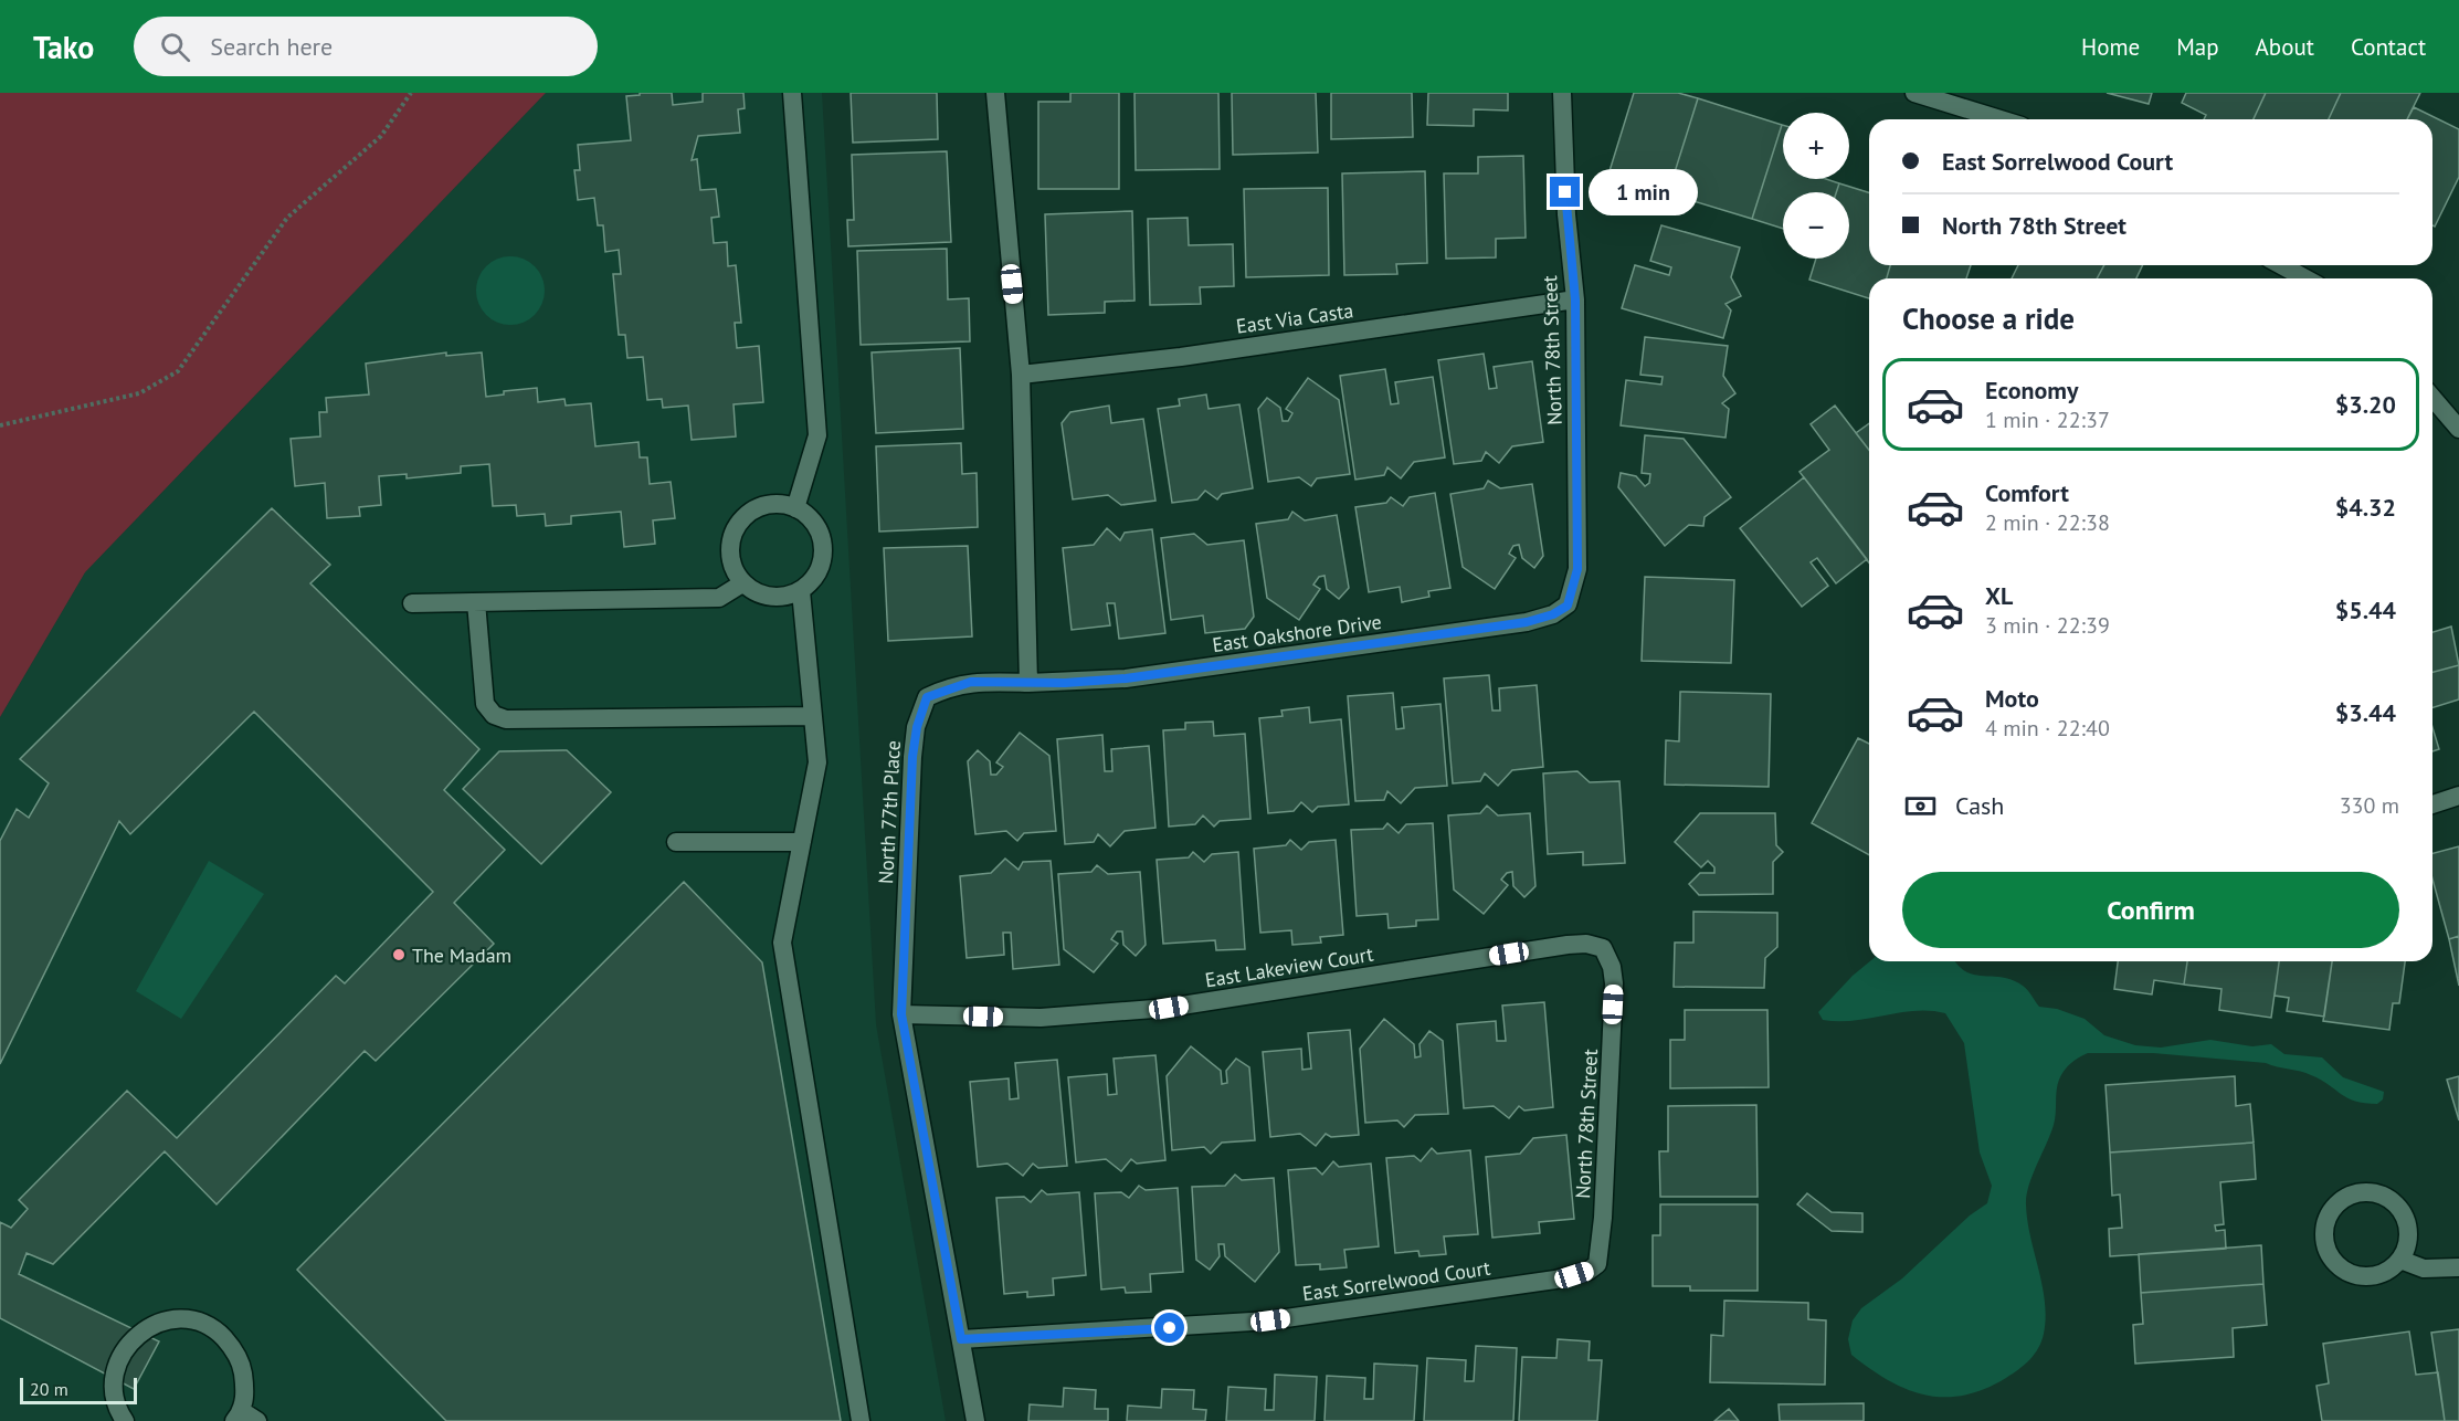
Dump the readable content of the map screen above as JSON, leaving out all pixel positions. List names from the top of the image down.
{
  "streets": {
    "street": [
      "East Via Casta",
      "North 78th Street",
      "East Oakshore Drive",
      "North 77th Place",
      "East Lakeview Court",
      "East Sorrelwood Court"
    ]
  },
  "crossings": [
    ["East Via Casta", "North 78th Street"],
    ["North 78th Street", "East Oakshore Drive"],
    ["North 78th Street", "East Lakeview Court"],
    ["North 78th Street", "East Sorrelwood Court"],
    ["East Oakshore Drive", "North 77th Place"],
    ["North 77th Place", "East Lakeview Court"],
    ["North 77th Place", "East Sorrelwood Court"]
  ],
  "places": ["The Madam"],
  "scale_bar": "20 m",
  "page": {
    "header": "Tako",
    "search": "Search here",
    "nav": [
      "Home",
      "Map",
      "About",
      "Contact"
    ],
    "map_buttons": ["+", "−"],
    "banner": ["East Sorrelwood Court", "North 78th Street"],
    "bubble": "1 min",
    "heading": "Choose a ride",
    "list": [
      {
        "name": "Economy",
        "note": "1 min · 22:37",
        "value": "$3.20"
      },
      {
        "name": "Comfort",
        "note": "2 min · 22:38",
        "value": "$4.32"
      },
      {
        "name": "XL",
        "note": "3 min · 22:39",
        "value": "$5.44"
      },
      {
        "name": "Moto",
        "note": "4 min · 22:40",
        "value": "$3.44"
      }
    ],
    "pay": ["Cash", "330 m"],
    "buttons": "Confirm",
    "scale": "20 m"
  }
}
